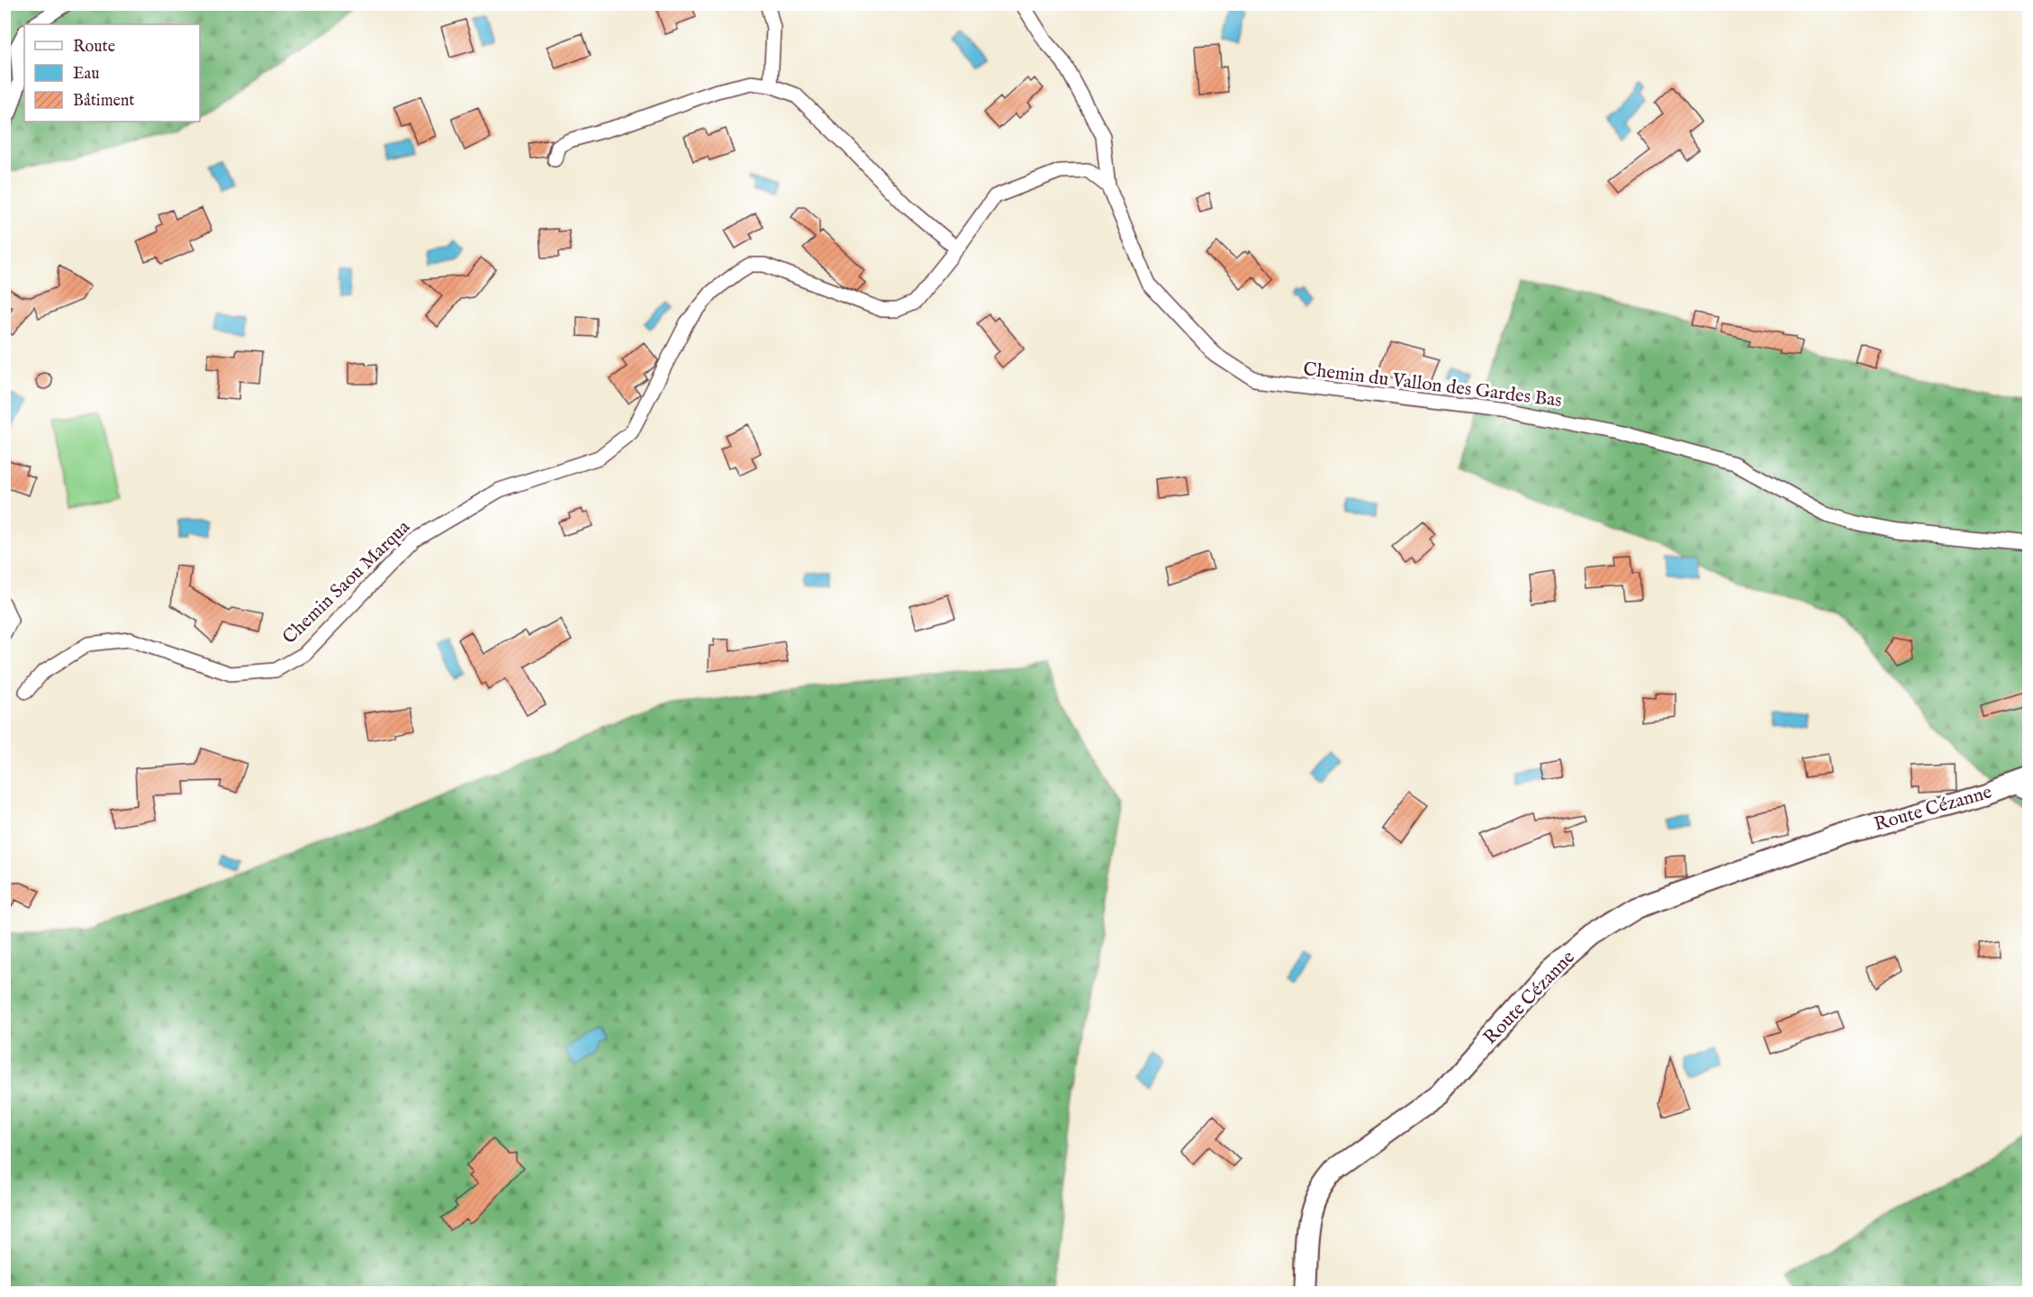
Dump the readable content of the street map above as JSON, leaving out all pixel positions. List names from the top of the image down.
{
  "streets": {
    "street": ["Chemin du Vallon des Gardes Bas", "Chemin Saou Marqua", "Route Cézanne"]
  },
  "legend": ["Route", "Eau", "Bâtiment"]
}
